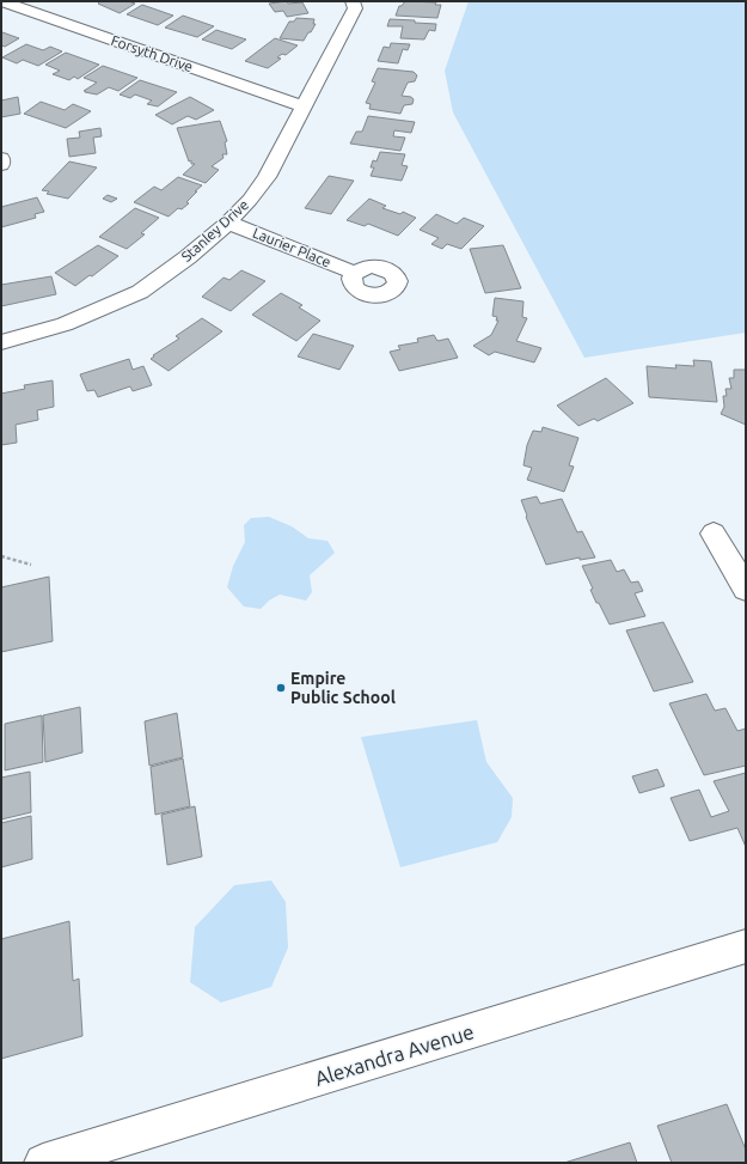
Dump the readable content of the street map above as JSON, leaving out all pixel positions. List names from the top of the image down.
{
  "streets": {
    "street": [
      "Forsyth Drive",
      "Stanley Drive",
      "Laurier Place",
      "Alexandra Avenue"
    ]
  },
  "crossings": [
    ["Forsyth Drive", "Stanley Drive"],
    ["Stanley Drive", "Laurier Place"]
  ],
  "places": ["Empire Public School"]
}
